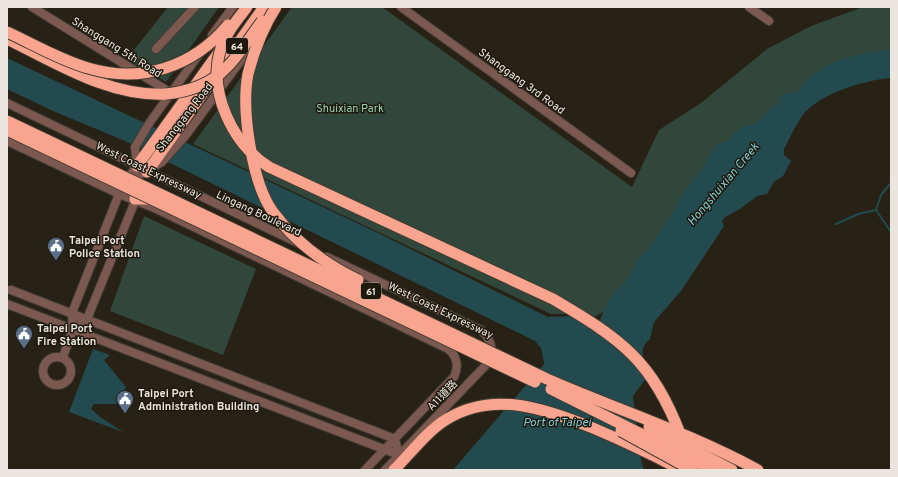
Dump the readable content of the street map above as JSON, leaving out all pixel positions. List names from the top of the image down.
{
  "streets": {
    "highway": ["64", "West Coast Expressway", "61"],
    "street": [
      "Shanggang 5th Road",
      "Shanggang 3rd Road",
      "Shanggang Road",
      "Lingang Boulevard",
      "A11道路"
    ]
  },
  "crossings": [
    ["Shanggang 5th Road", "Shanggang Road"],
    ["Shanggang Road", "Lingang Boulevard"],
    ["Lingang Boulevard", "A11道路"]
  ],
  "water": ["Hongshuixian Creek", "Port of Taipei"],
  "parks": ["Shuixian Park"],
  "places": {
    "public building": ["Taipei Port Police Station", "Taipei Port Fire Station", "Taipei Port Administration Building"]
  }
}
